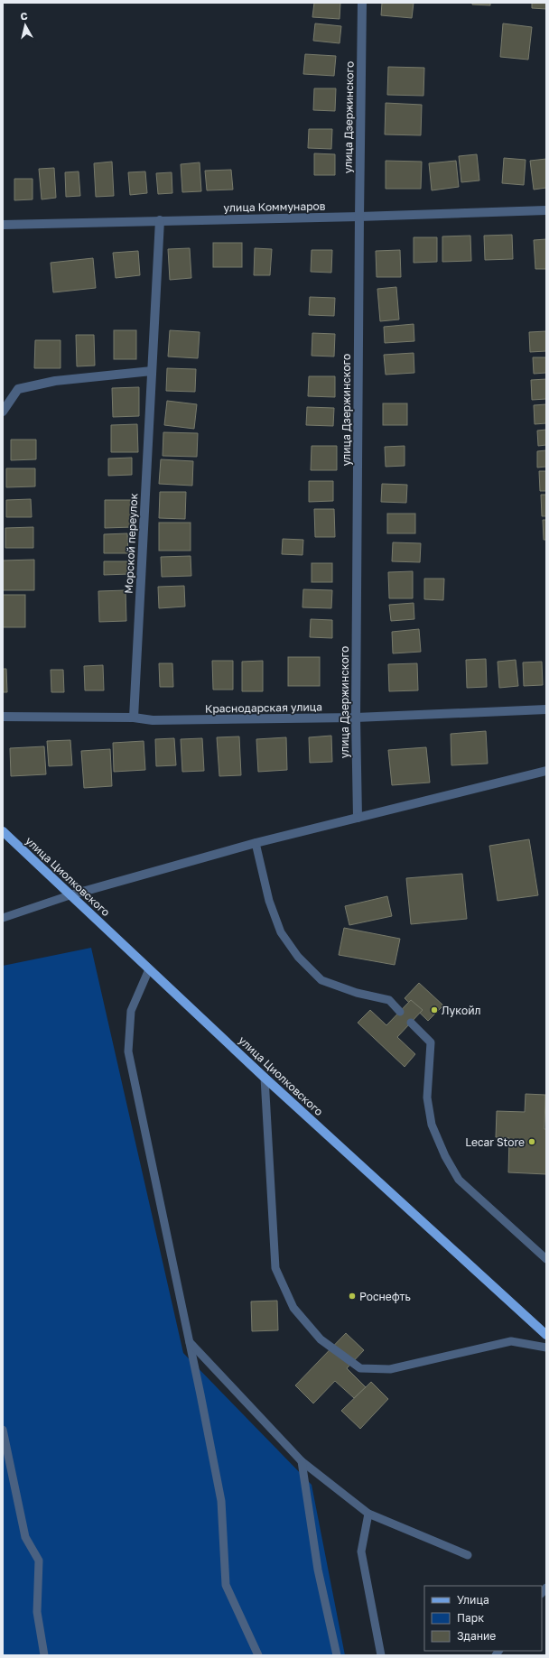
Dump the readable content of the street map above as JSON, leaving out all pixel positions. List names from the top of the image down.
{
  "streets": {
    "main road": ["улица Циолковского"],
    "street": [
      "улица Дзержинского",
      "улица Коммунаров",
      "Морской переулок",
      "Краснодарская улица"
    ]
  },
  "crossings": [
    ["улица Дзержинского", "улица Коммунаров"],
    ["улица Дзержинского", "Краснодарская улица"],
    ["улица Коммунаров", "Морской переулок"],
    ["Морской переулок", "Краснодарская улица"]
  ],
  "places": ["Лукойл", "Lecar Store", "Роснефть"],
  "legend": ["Улица", "Парк", "Здание"],
  "north": "top"
}
